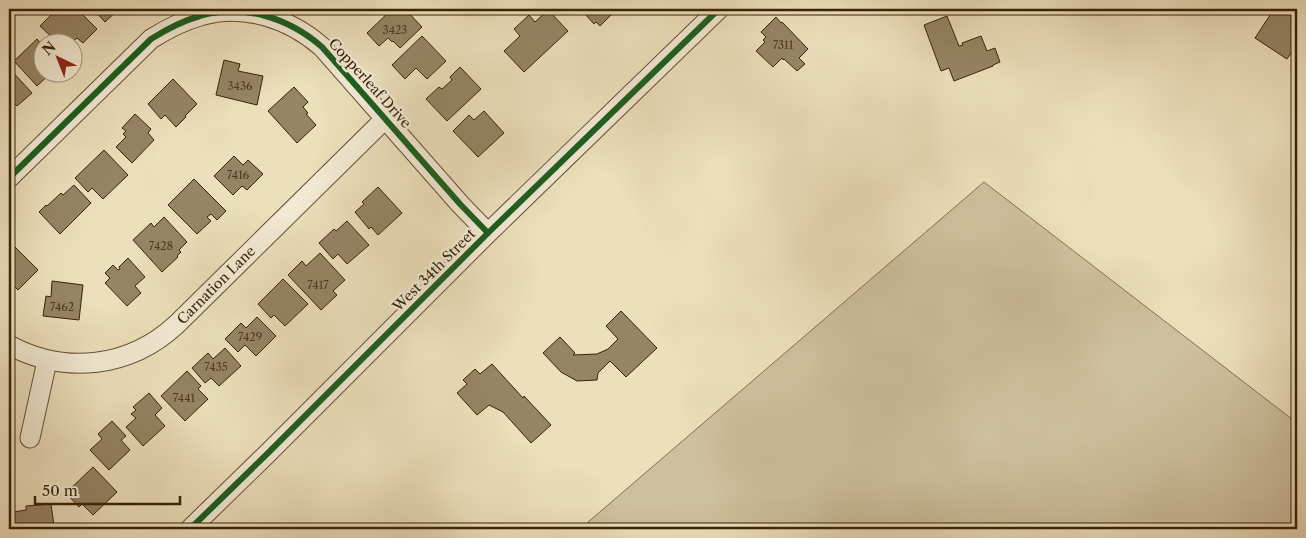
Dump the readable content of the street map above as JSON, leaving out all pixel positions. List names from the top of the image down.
{
  "streets": {
    "street": ["Copperleaf Drive", "West 34th Street", "Carnation Lane"]
  },
  "crossings": [
    ["Copperleaf Drive", "West 34th Street"],
    ["Copperleaf Drive", "Carnation Lane"]
  ],
  "house_numbers": [
    "3423",
    "7311",
    "3436",
    "7416",
    "7428",
    "7417",
    "7462",
    "7429",
    "7435",
    "7441"
  ],
  "scale_bar": "50 m",
  "north": "top left"
}
